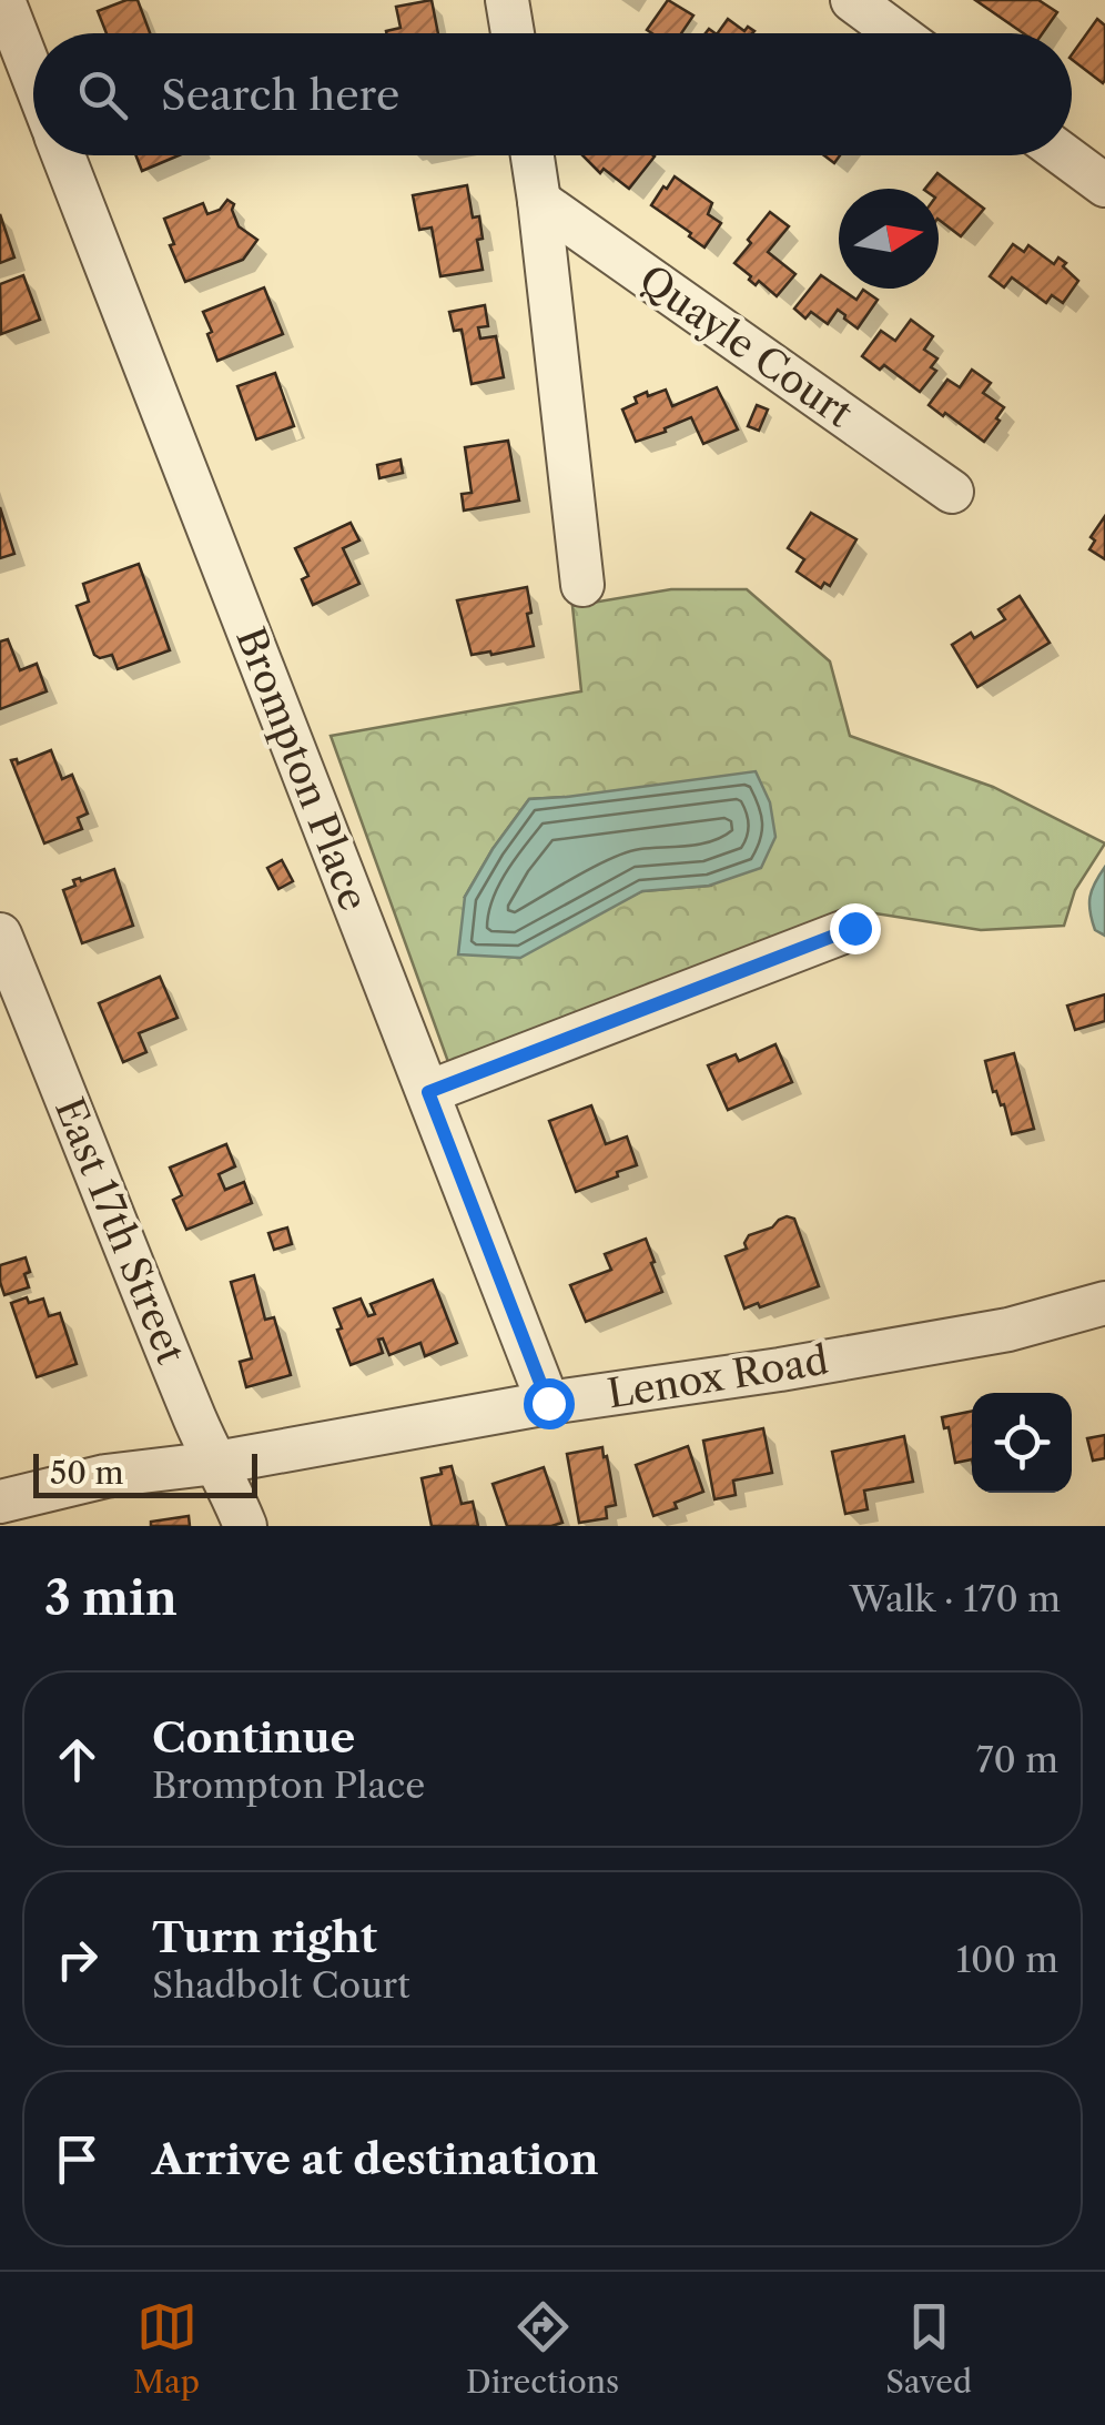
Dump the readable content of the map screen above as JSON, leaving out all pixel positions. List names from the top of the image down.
{
  "streets": {
    "street": [
      "Quayle Court",
      "Brompton Place",
      "East 17th Street",
      "Lenox Road"
    ]
  },
  "crossings": [
    ["Brompton Place", "Lenox Road"],
    ["East 17th Street", "Lenox Road"]
  ],
  "scale_bar": "50 m",
  "north": "right",
  "page": {
    "search": "Search here",
    "scale": "50 m",
    "heading": ["3 min", "Walk · 170 m"],
    "list": [
      ["Continue", "Brompton Place", "70 m"],
      ["Turn right", "Shadbolt Court", "100 m"],
      "Arrive at destination"
    ],
    "nav": ["Map", "Directions", "Saved"]
  }
}
